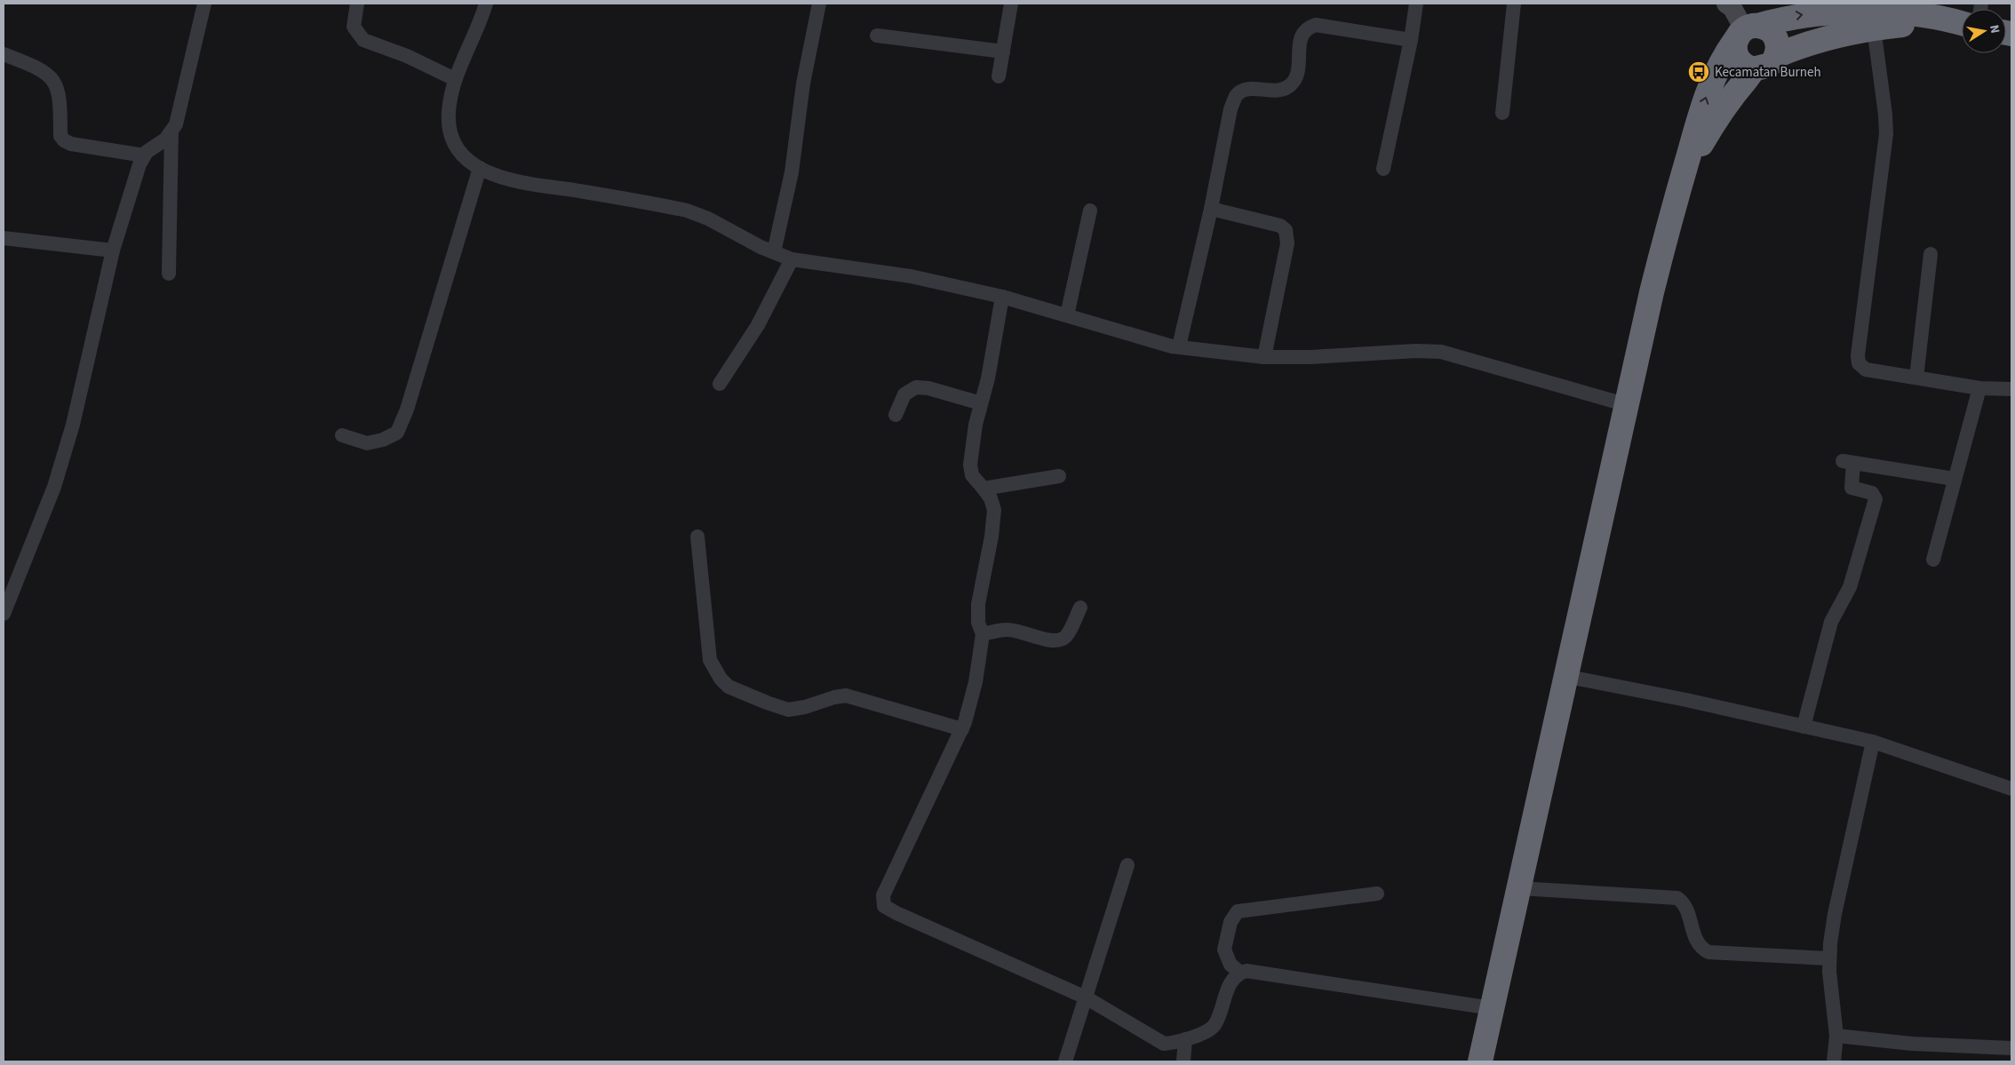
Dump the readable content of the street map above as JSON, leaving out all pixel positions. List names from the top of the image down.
{
  "places": {
    "bus stop": ["Kecamatan Burneh"]
  },
  "north": "right"
}
